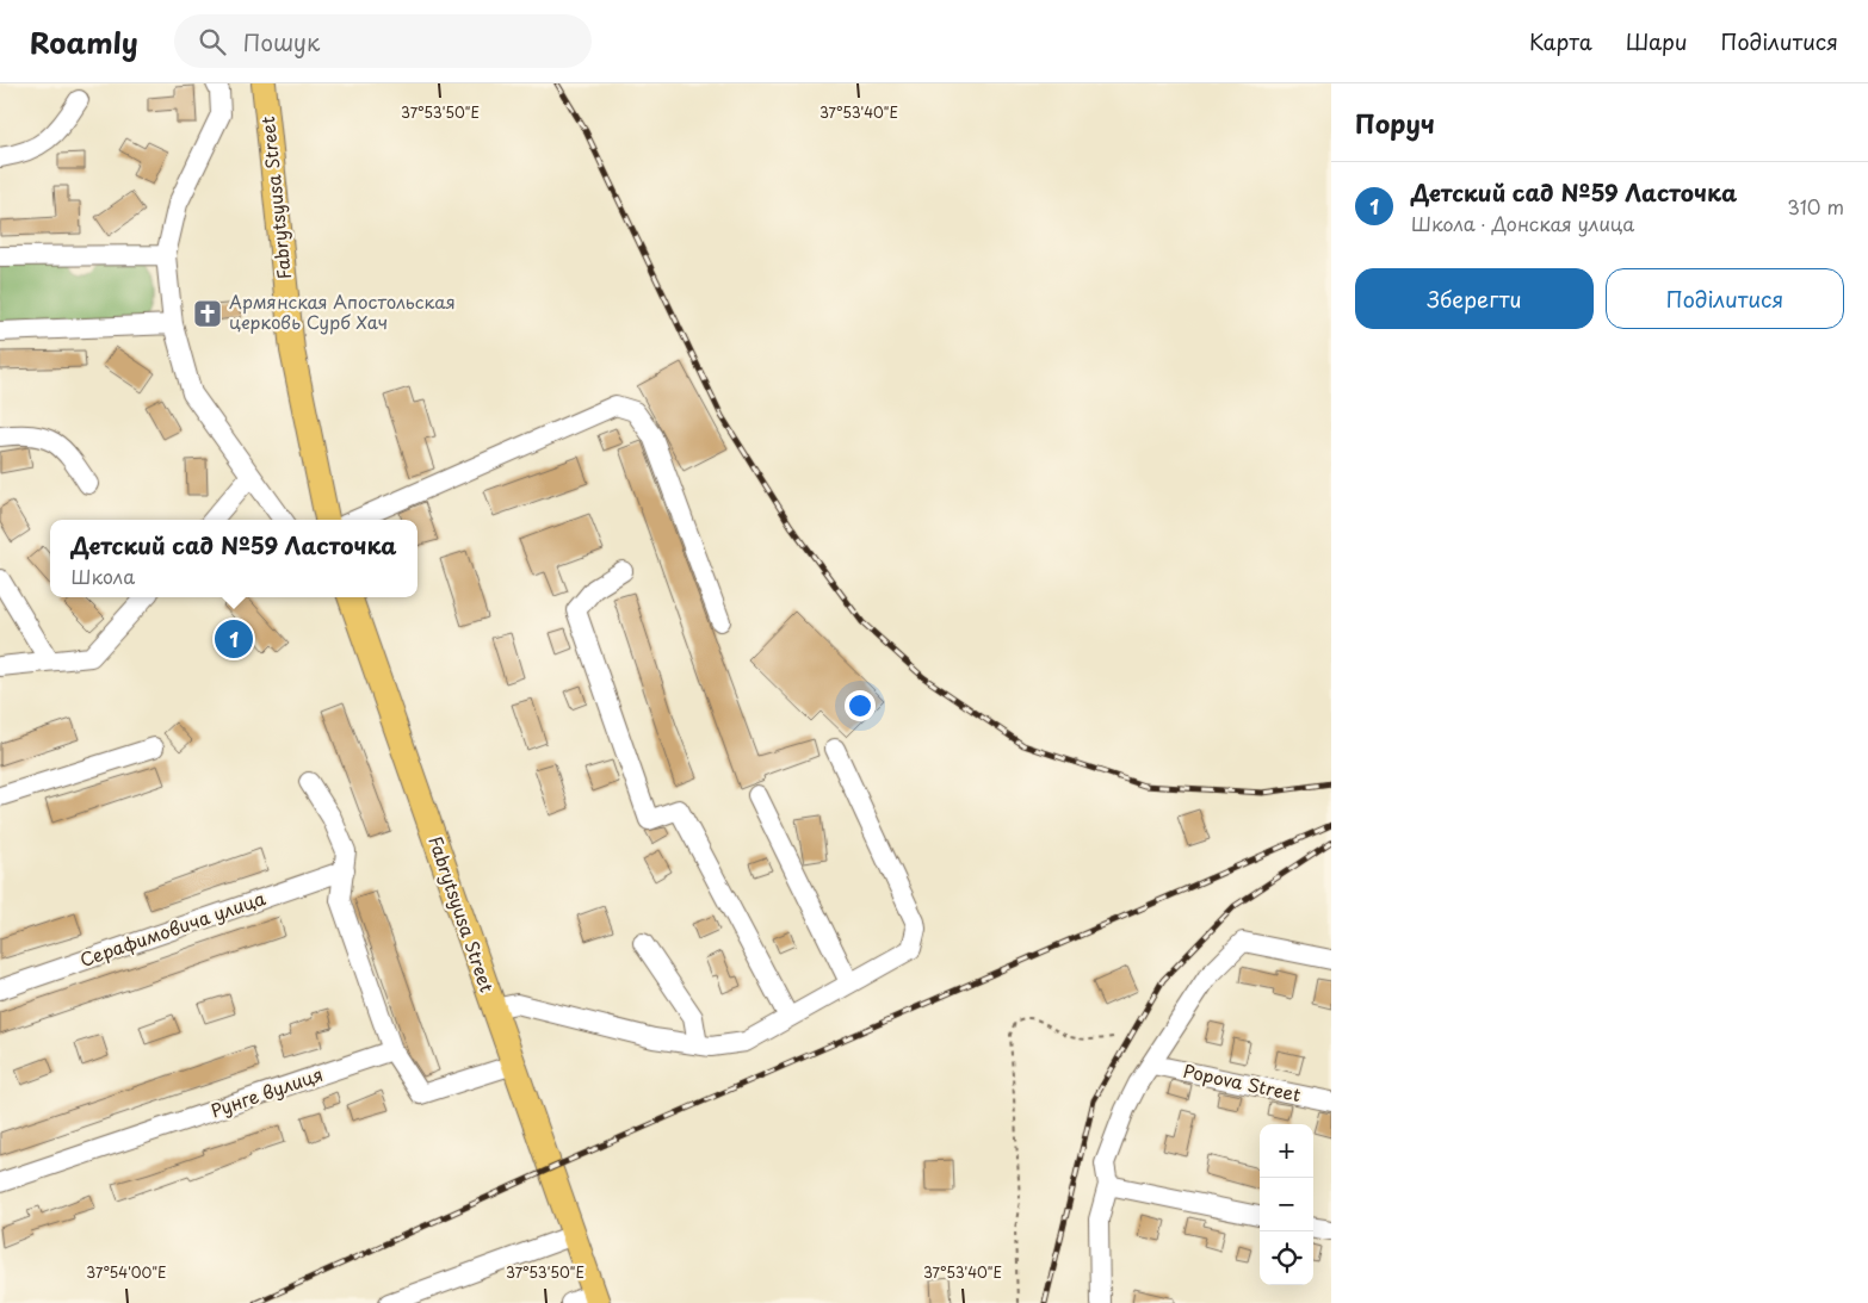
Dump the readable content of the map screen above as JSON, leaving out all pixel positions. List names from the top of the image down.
{
  "streets": {
    "main road": ["Fabrytsyusa Street"],
    "street": ["Серафимовича улица", "Popova Street", "Рунге вулиця"]
  },
  "places": {
    "church": ["Армянская Апостольская церковь Сурб Хач"]
  },
  "page": {
    "header": "Roamly",
    "search": "Пошук",
    "nav": ["Карта", "Шари", "Поділитися"],
    "heading": "Поруч",
    "list": [
      {
        "mark": "1",
        "name": "Детский сад №59 Ласточка",
        "note": "Школа · Донская улица",
        "value": "310 m"
      }
    ],
    "buttons": ["Зберегти", "Поділитися"],
    "popup": ["Детский сад №59 Ласточка", "Школа"],
    "pins": "1",
    "map_buttons": ["+", "−"]
  },
  "coordinates": ["37°53'50\"E", "37°53'40\"E", "37°54'00\"E"]
}
